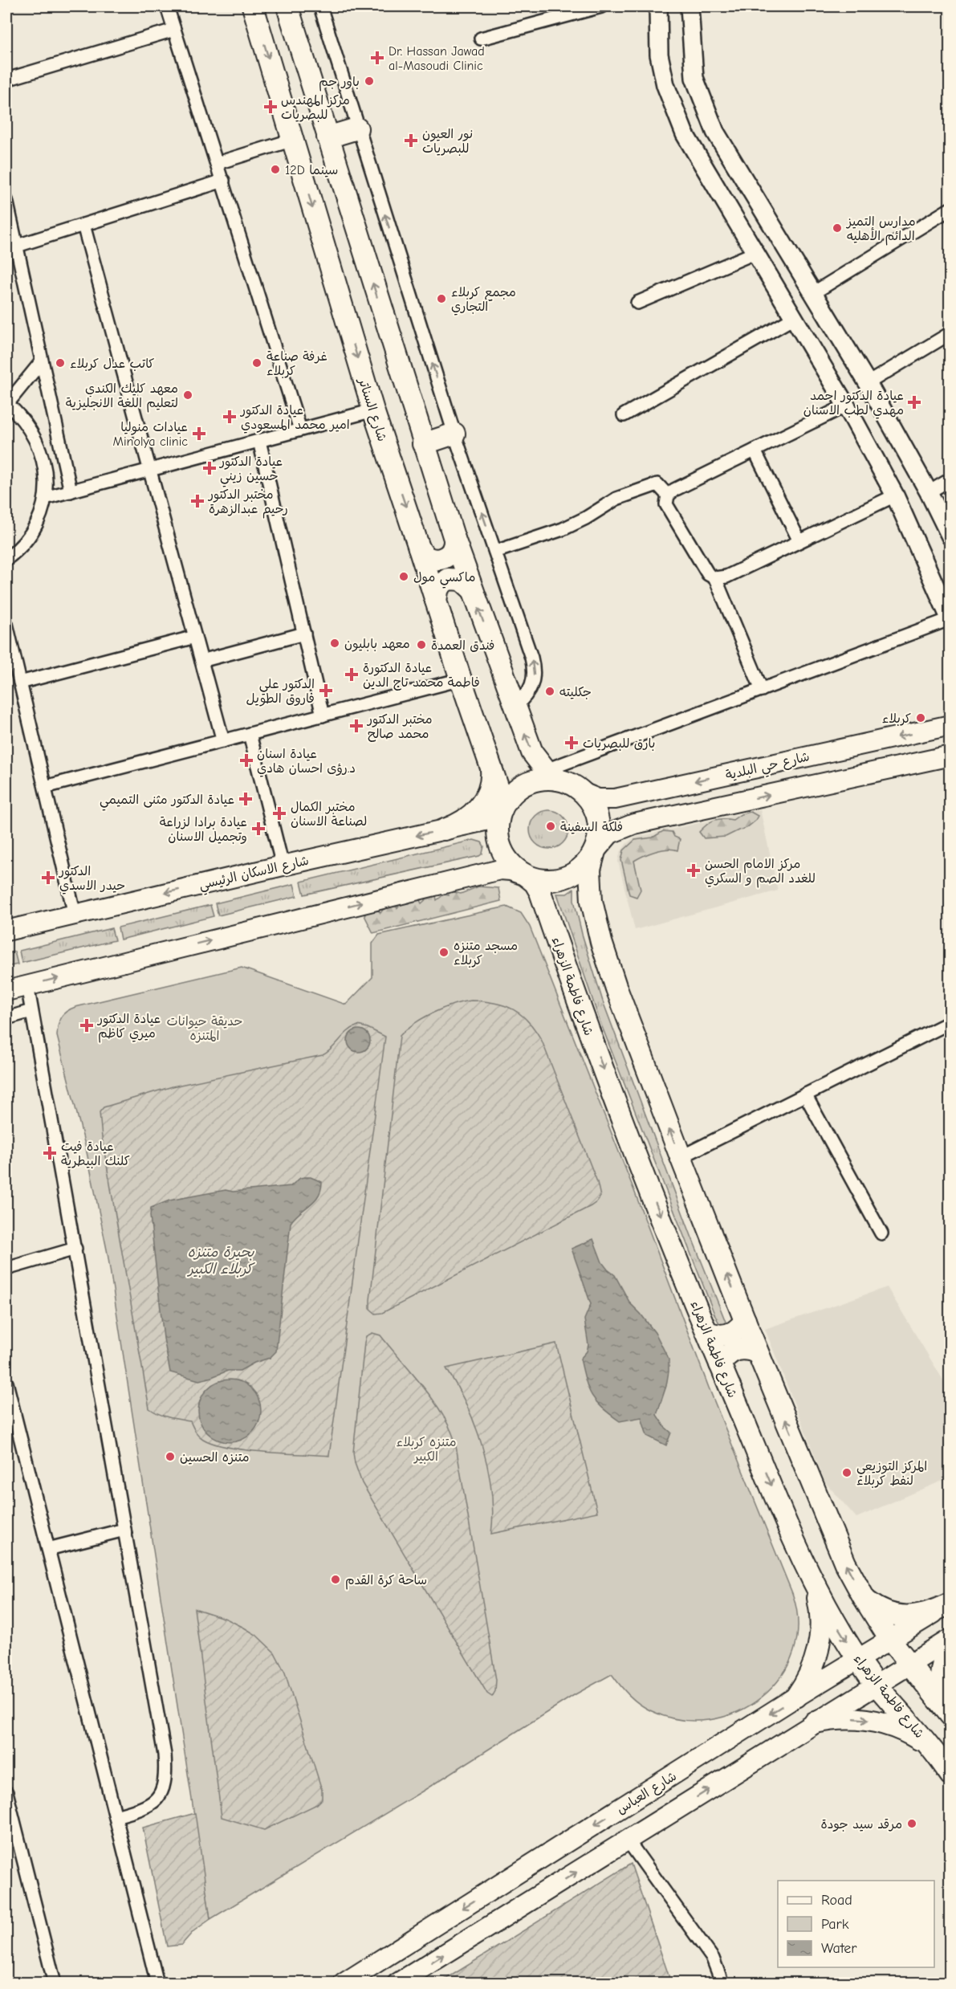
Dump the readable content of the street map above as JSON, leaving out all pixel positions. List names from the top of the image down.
{
  "streets": {
    "highway": ["شارع السناتر", "شارع فاطمة الزهراء"],
    "main road": ["شارع حي البلدية", "شارع الاسكان الرئيسي", "شارع العباس"]
  },
  "crossings": [
    ["شارع السناتر", "شارع حي البلدية"],
    ["شارع السناتر", "شارع الاسكان الرئيسي"],
    ["شارع السناتر", "شارع فاطمة الزهراء"],
    ["شارع حي البلدية", "شارع الاسكان الرئيسي"],
    ["شارع حي البلدية", "شارع فاطمة الزهراء"],
    ["شارع الاسكان الرئيسي", "شارع فاطمة الزهراء"],
    ["شارع فاطمة الزهراء", "شارع العباس"]
  ],
  "water": ["بحيرة متنزه كربلاء الكبير"],
  "parks": ["حديقة حيوانات المتنزه", "متنزه كربلاء الكبير"],
  "places": {
    "health": [
      "Dr. Hassan Jawad al-Masoudi Clinic",
      "مركز المهندس للبصريات",
      "نور العيون للبصريات",
      "عيادة الدكتور احمد مهدي لطب الاسنان",
      "عيادة الدكتور امير محمد المسعودي",
      "عيادات منوليا Minolya clinic",
      "عيادة الدكتور حسين زيني",
      "مختبر الدكتور رحيم عبدالزهرة",
      "عيادة الدكتورة فاطمة محمد تاج الدين",
      "الدكتور علي فاروق الطويل",
      "مختبر الدكتور محمد صالح",
      "بارق للبصريات",
      "عيادة اسنان د.رؤى احسان هادي",
      "عيادة الدكتور مثنى التميمي",
      "مختبر الكمال لصناعة الاسنان",
      "عيادة برادا لزراعة وتجميل الاسنان",
      "مركز الامام الحسن للغدد الصم و السكري",
      "الدكتور حيدر الاسدي",
      "عيادة الدكتور ميري كاظم",
      "عيادة فيت كلنك البيطرية"
    ],
    "other": [
      "باور جم",
      "12D سينما",
      "مدارس التميز الدائم الأهليه",
      "مجمع كربلاء التجاري",
      "كاتب عدل كربلاء",
      "غرفة صناعة كربلاء",
      "معهد كليك الكندي لتعليم اللغة الانجليزية",
      "ماكسي مول",
      "معهد بابليون",
      "فندق العمدة",
      "جكليته",
      "كربلاء",
      "فلكة السفينة",
      "مسجد متنزه كربلاء",
      "متنزه الحسين",
      "المركز التوزيعي لنفط كربلاء",
      "ساحة كرة القدم",
      "مرقد سيد جودة"
    ]
  },
  "legend": ["Road", "Park", "Water"]
}
